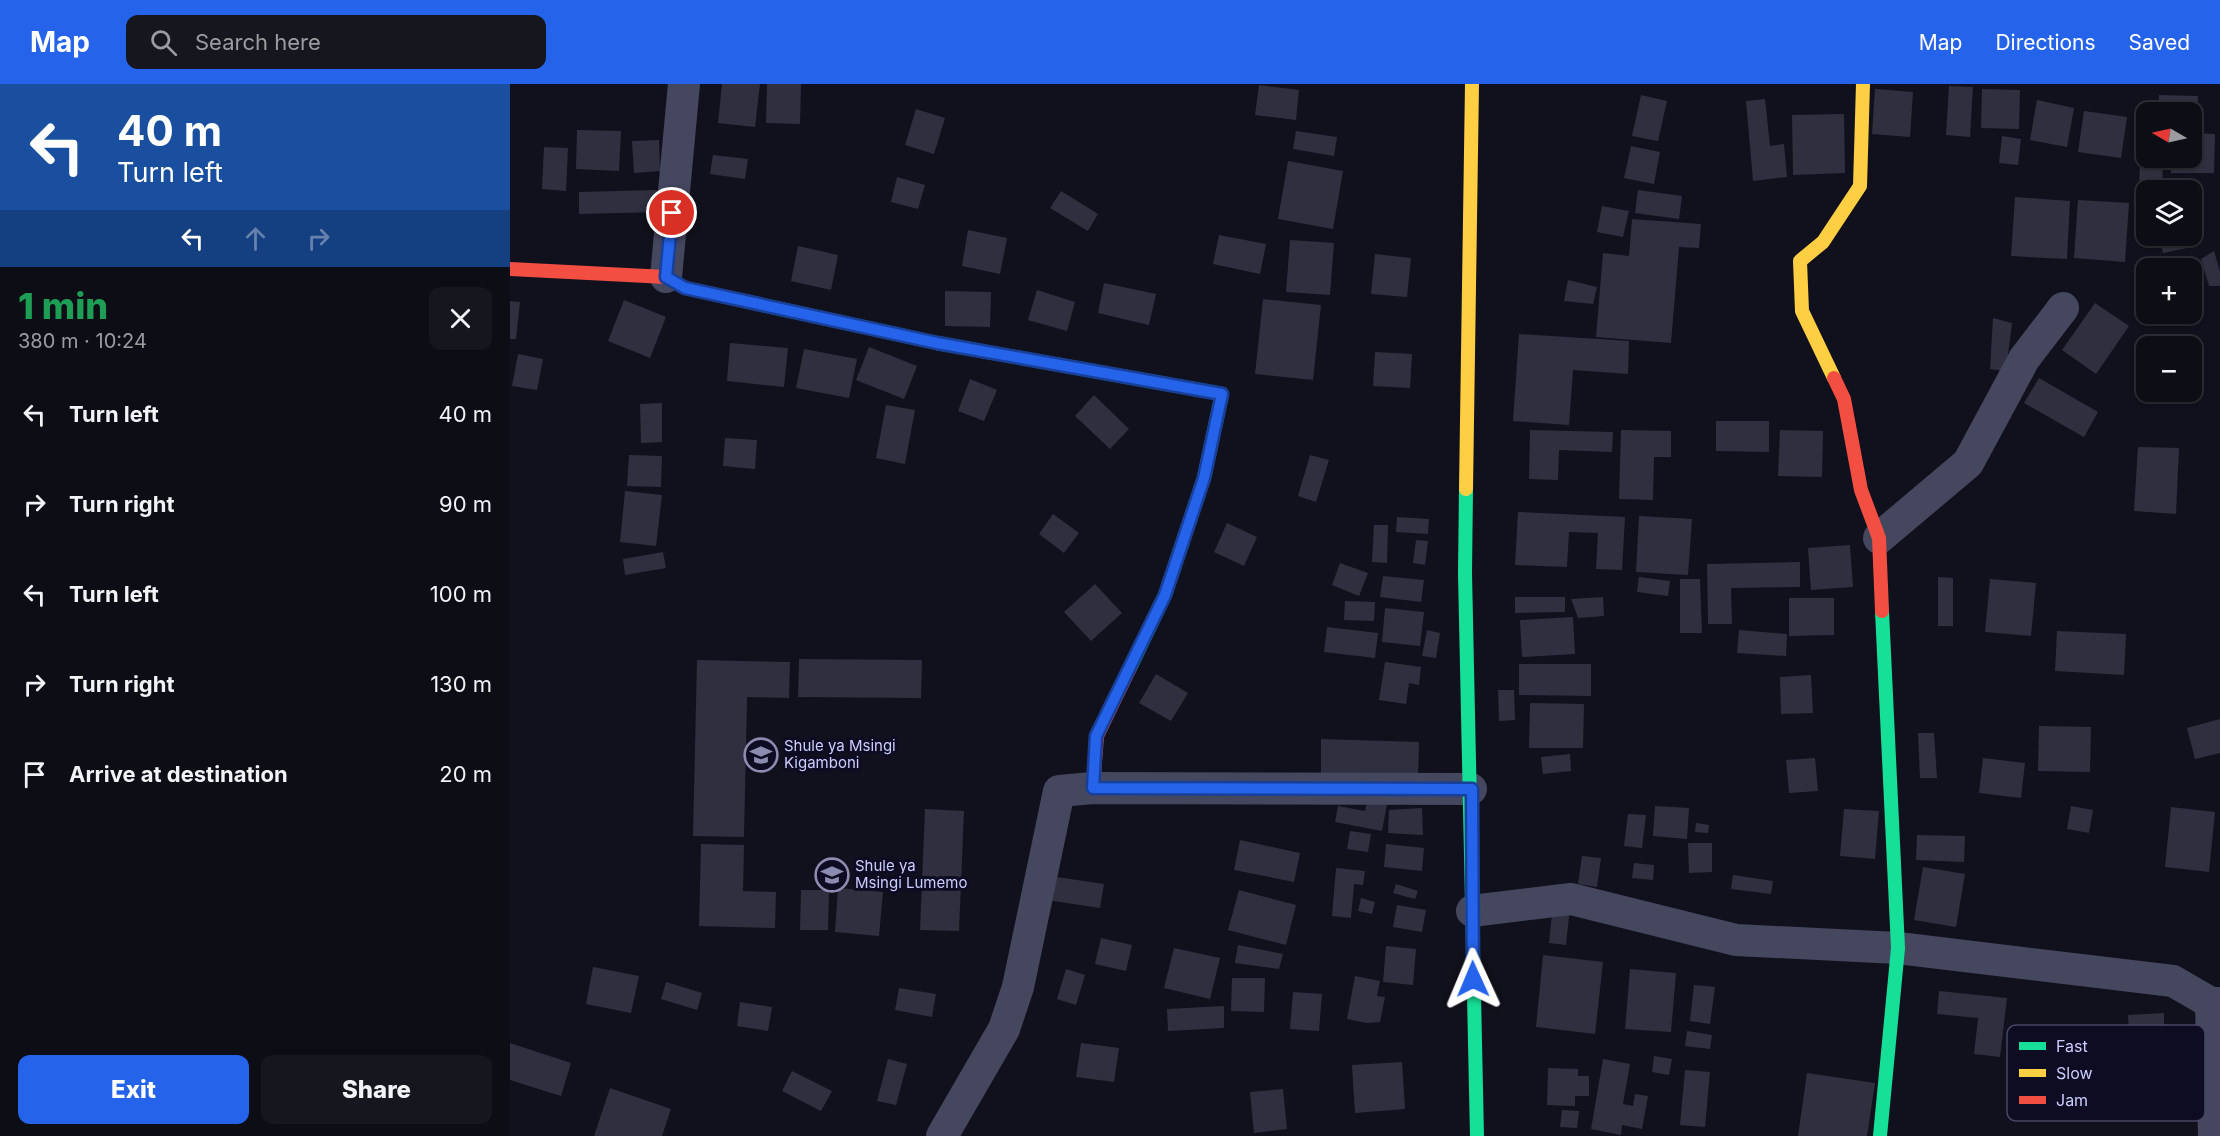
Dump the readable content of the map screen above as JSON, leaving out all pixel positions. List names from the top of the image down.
{
  "places": {
    "school or university": ["Shule ya Msingi Kigamboni", "Shule ya Msingi Lumemo"]
  },
  "legend": ["Fast", "Slow", "Jam"],
  "north": "left",
  "page": {
    "header": "Map",
    "search": "Search here",
    "nav": ["Map", "Directions", "Saved"],
    "turn": ["40 m", "Turn left"],
    "map_buttons": ["+", "−"],
    "heading": ["1 min", "380 m · 10:24"],
    "list": [
      {
        "name": "Turn left",
        "value": "40 m"
      },
      {
        "name": "Turn right",
        "value": "90 m"
      },
      {
        "name": "Turn left",
        "value": "100 m"
      },
      {
        "name": "Turn right",
        "value": "130 m"
      },
      {
        "name": "Arrive at destination",
        "value": "20 m"
      }
    ],
    "buttons": ["Exit", "Share"]
  }
}
